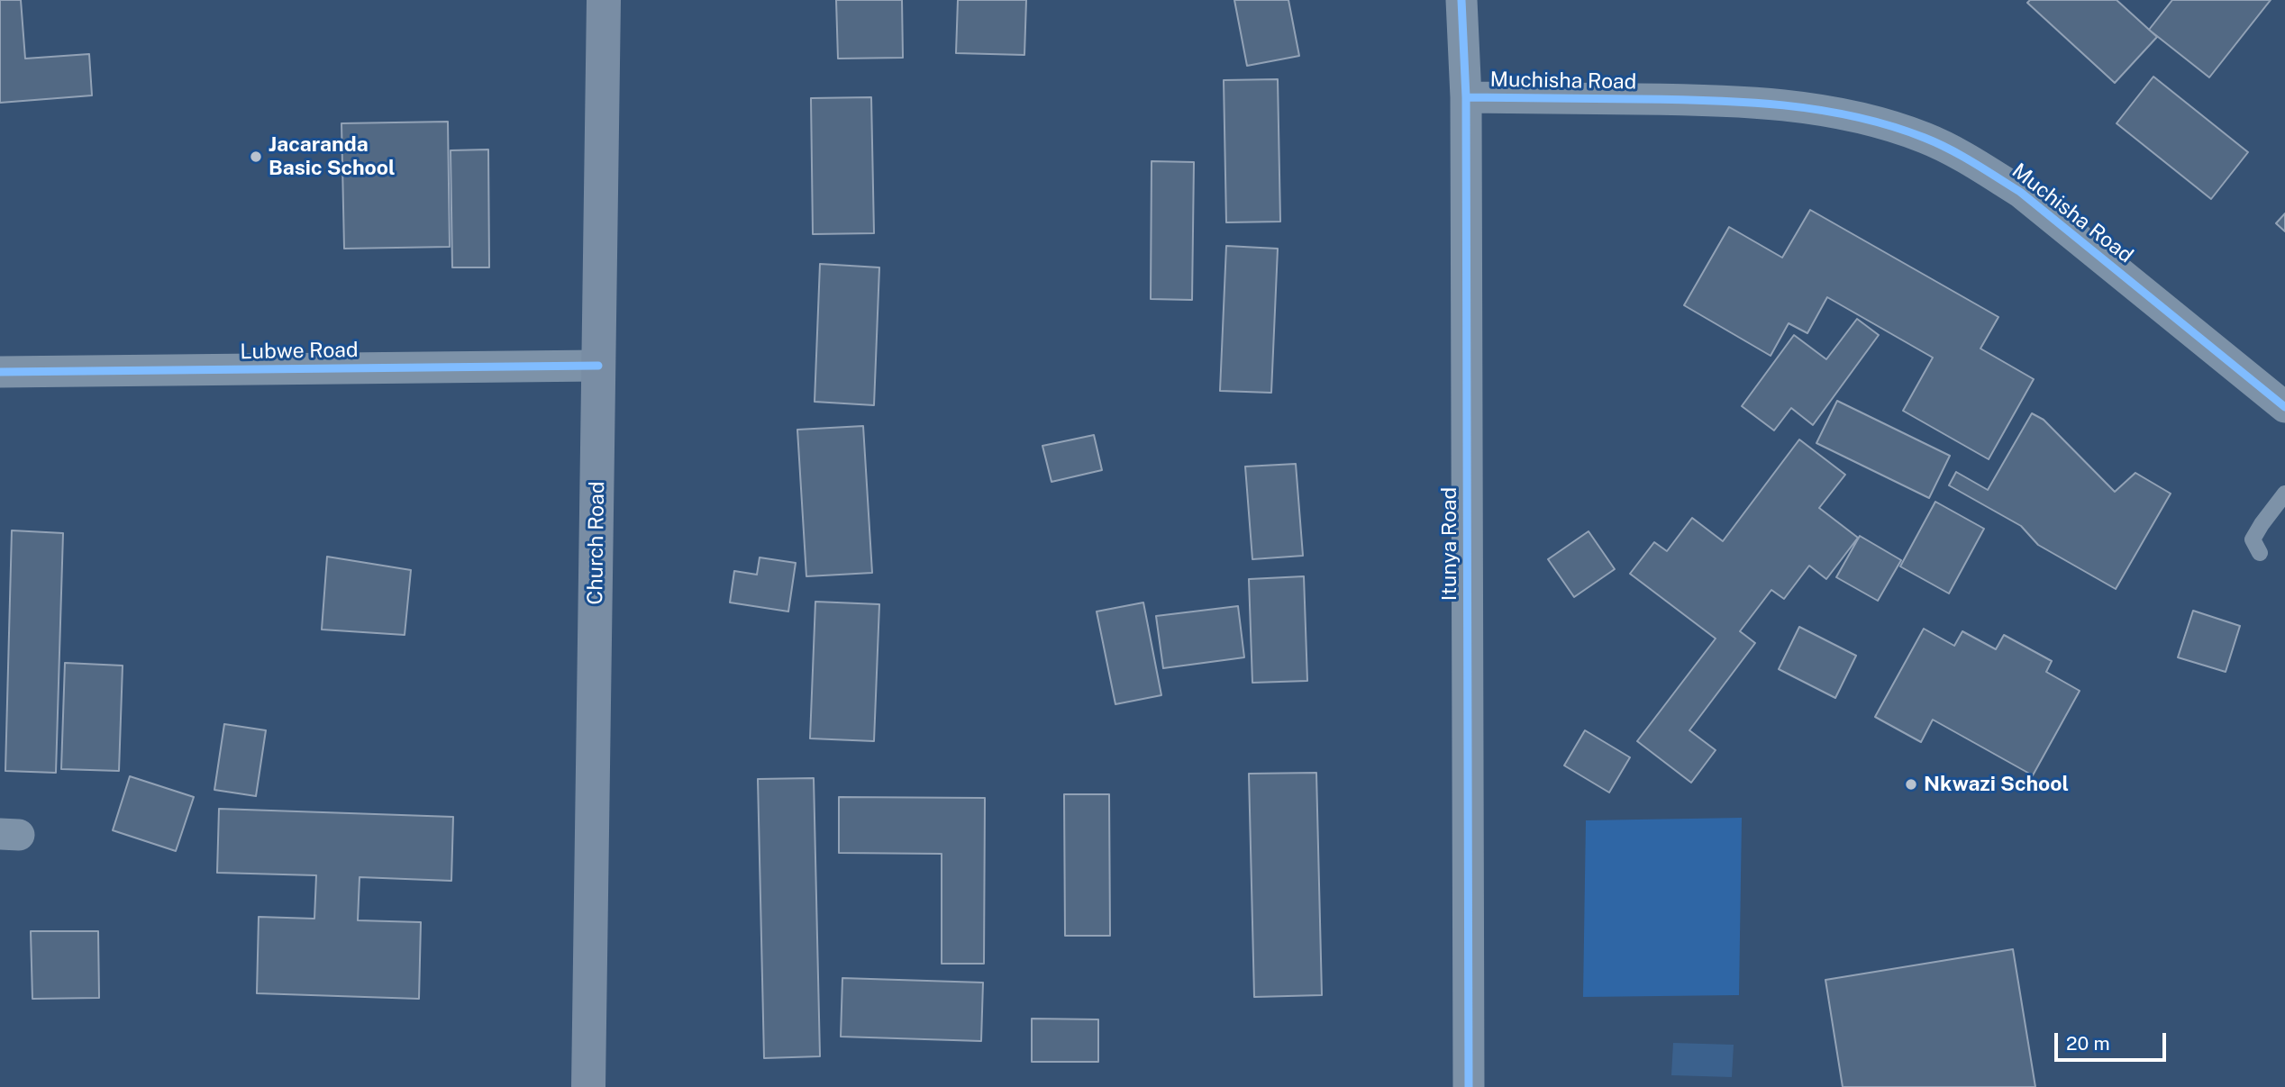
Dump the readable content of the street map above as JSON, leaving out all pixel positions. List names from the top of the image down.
{
  "streets": {
    "main road": ["Church Road"],
    "street": ["Muchisha Road", "Lubwe Road", "Itunya Road"]
  },
  "crossings": [
    ["Muchisha Road", "Itunya Road"],
    ["Lubwe Road", "Church Road"]
  ],
  "places": ["Jacaranda Basic School", "Nkwazi School"],
  "scale_bar": "20 m"
}
